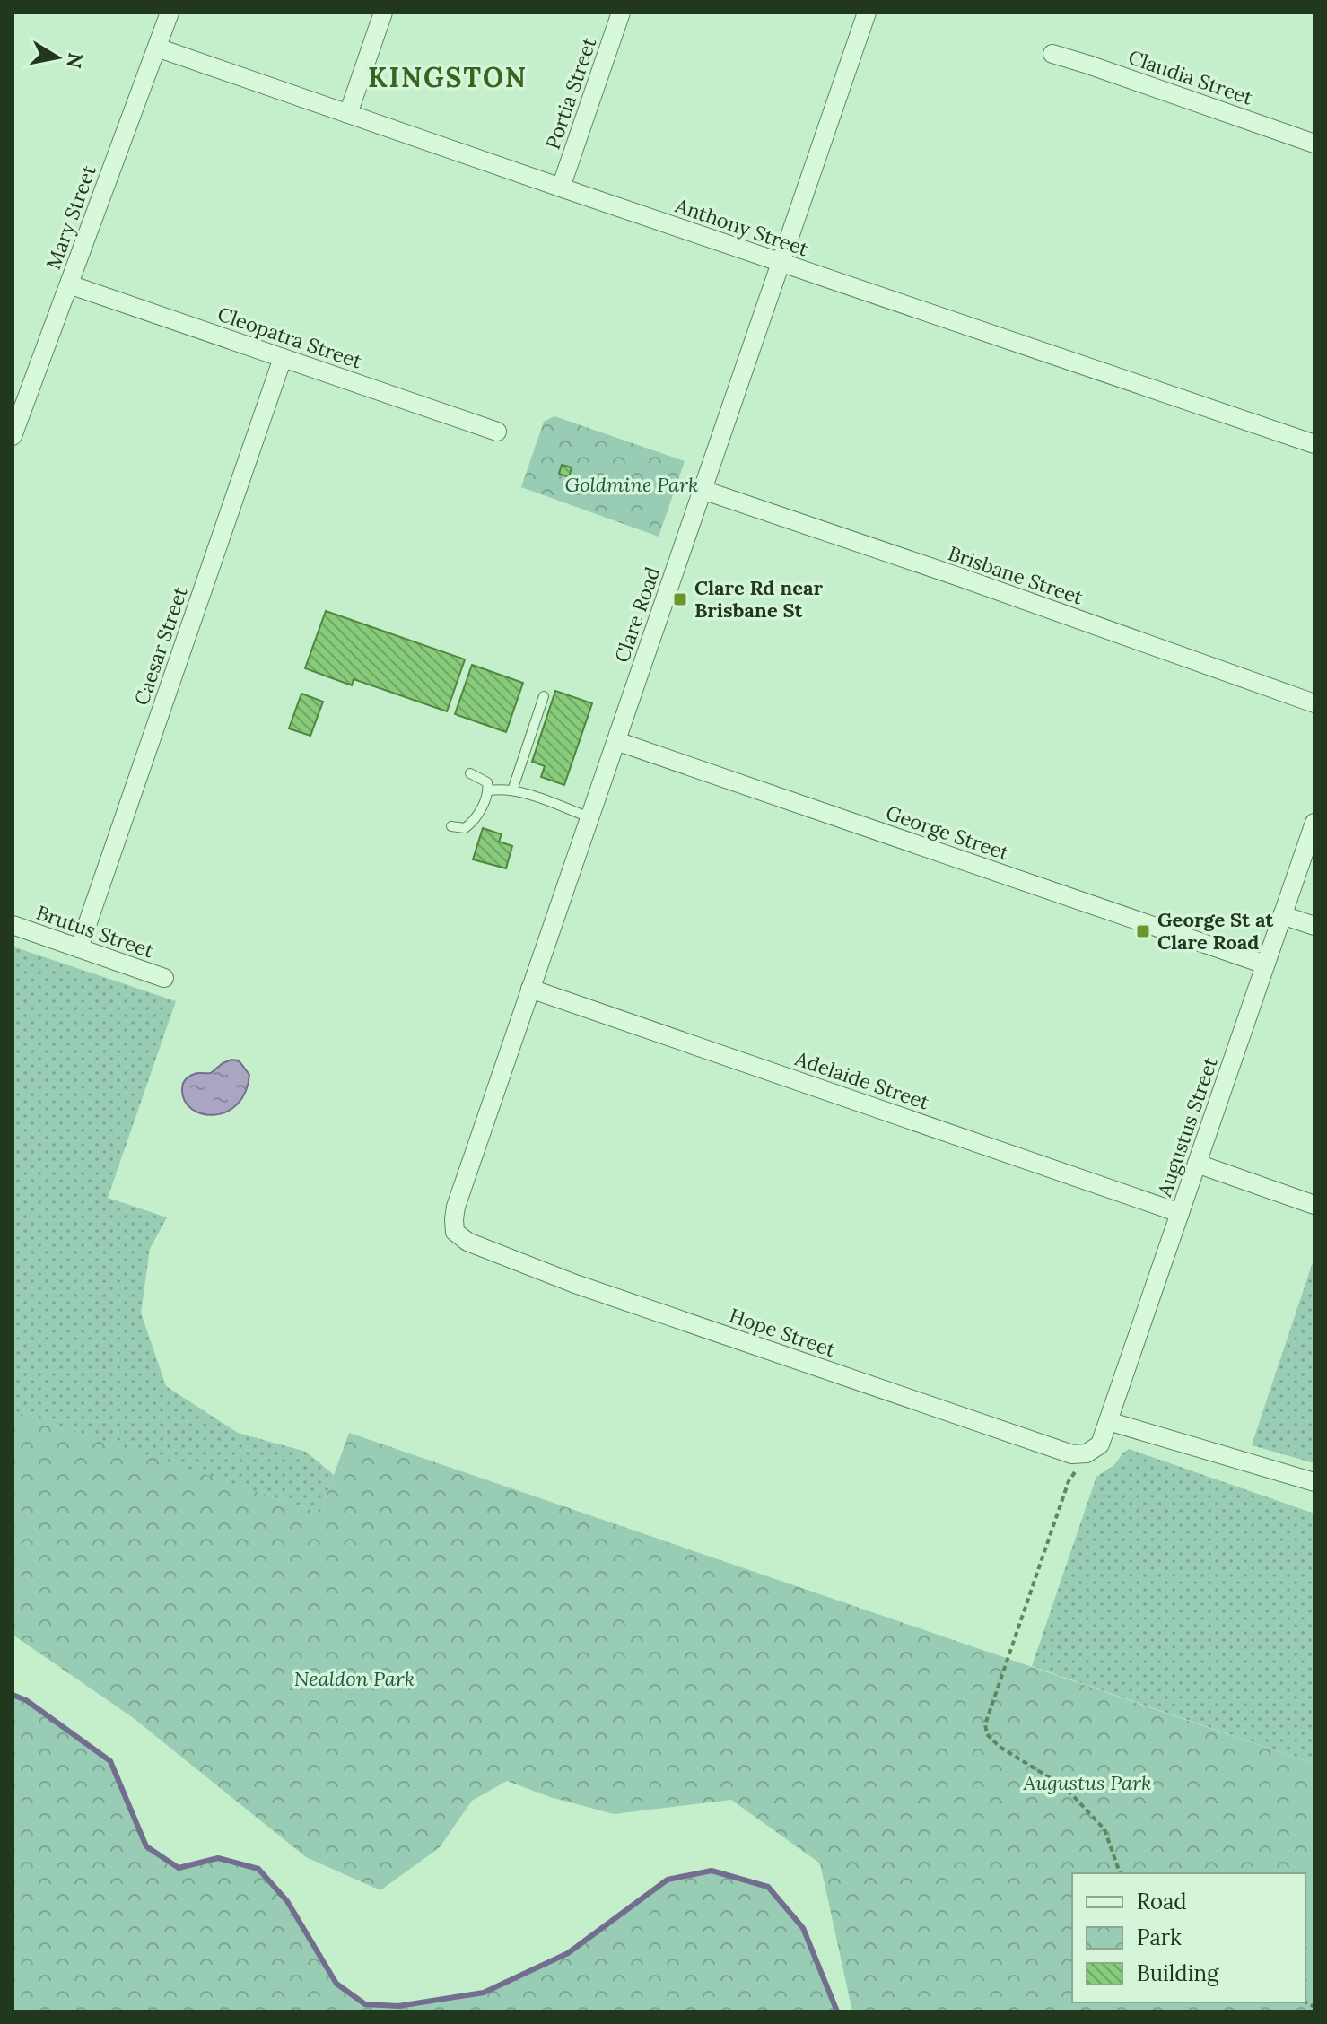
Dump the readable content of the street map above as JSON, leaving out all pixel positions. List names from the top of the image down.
{
  "streets": {
    "street": [
      "Claudia Street",
      "Portia Street",
      "Mary Street",
      "Anthony Street",
      "Cleopatra Street",
      "Brisbane Street",
      "Clare Road",
      "Caesar Street",
      "George Street",
      "Brutus Street",
      "Adelaide Street",
      "Augustus Street",
      "Hope Street"
    ]
  },
  "crossings": [
    ["Portia Street", "Anthony Street"],
    ["Mary Street", "Anthony Street"],
    ["Mary Street", "Cleopatra Street"],
    ["Anthony Street", "Clare Road"],
    ["Cleopatra Street", "Caesar Street"],
    ["Brisbane Street", "Clare Road"],
    ["Clare Road", "George Street"],
    ["Clare Road", "Adelaide Street"],
    ["Clare Road", "Hope Street"],
    ["Caesar Street", "Brutus Street"],
    ["George Street", "Augustus Street"],
    ["Adelaide Street", "Augustus Street"],
    ["Augustus Street", "Hope Street"]
  ],
  "districts": ["KINGSTON"],
  "parks": ["Goldmine Park", "Nealdon Park", "Augustus Park"],
  "places": {
    "transit": ["Clare Rd near Brisbane St", "George St at Clare Road"]
  },
  "legend": ["Road", "Park", "Building"],
  "north": "right"
}
